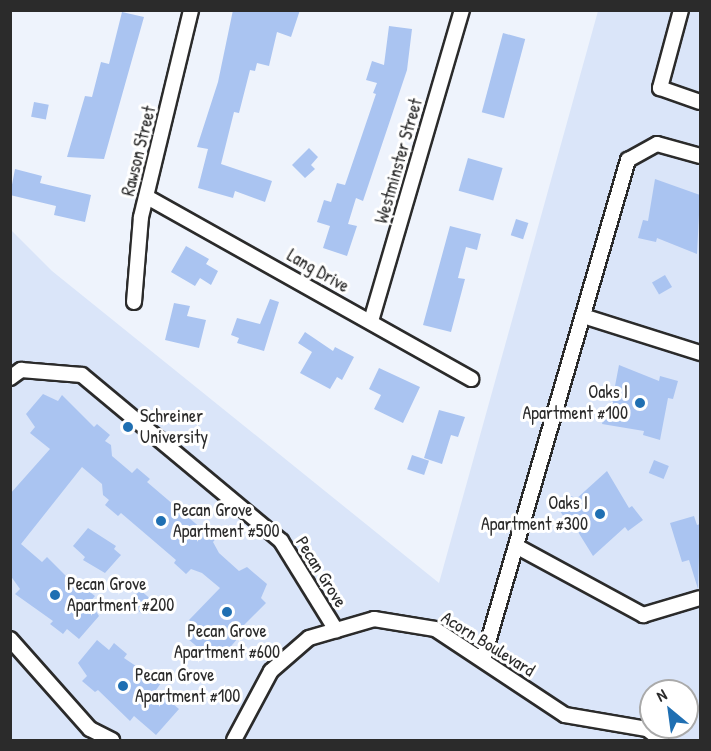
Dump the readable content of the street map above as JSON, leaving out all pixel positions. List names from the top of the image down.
{
  "streets": {
    "street": [
      "Rawson Street",
      "Westminster Street",
      "Lang Drive",
      "Pecan Grove",
      "Acorn Boulevard"
    ]
  },
  "crossings": [
    ["Rawson Street", "Lang Drive"],
    ["Westminster Street", "Lang Drive"],
    ["Pecan Grove", "Acorn Boulevard"]
  ],
  "places": [
    "Oaks I Apartment #100",
    "Schreiner University",
    "Oaks I Apartment #300",
    "Pecan Grove Apartment #500",
    "Pecan Grove Apartment #200",
    "Pecan Grove Apartment #600",
    "Pecan Grove Apartment #100"
  ],
  "north": "top left"
}
